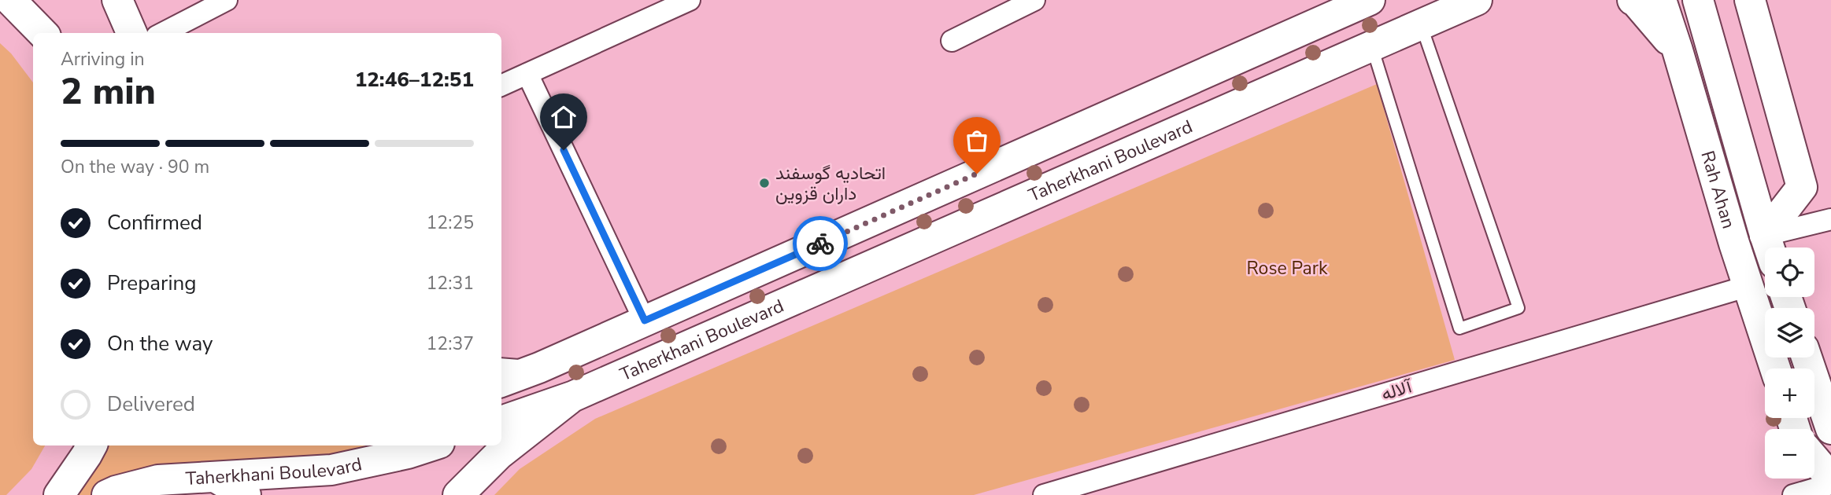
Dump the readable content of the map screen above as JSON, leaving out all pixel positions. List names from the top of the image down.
{
  "streets": {
    "main road": ["Taherkhani Boulevard", "Rah Ahan"],
    "street": ["آلاله"]
  },
  "crossings": [
    ["Rah Ahan", "آلاله"]
  ],
  "parks": ["Rose Park"],
  "places": ["اتحادیه گوسفند داران قزوین"],
  "page": {
    "heading": ["2 min", "Arriving in", "12:46–12:51"],
    "bar": "On the way · 90 m",
    "list": [
      ["Confirmed", "12:25"],
      ["Preparing", "12:31"],
      ["On the way", "12:37"],
      "Delivered"
    ],
    "map_buttons": ["+", "−"]
  }
}
